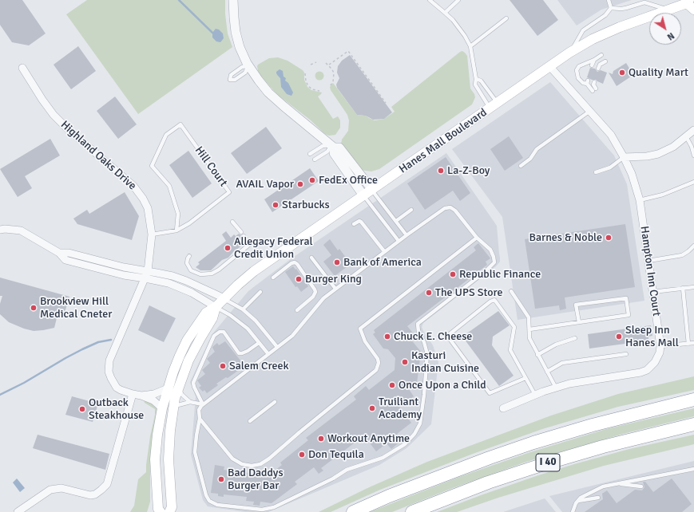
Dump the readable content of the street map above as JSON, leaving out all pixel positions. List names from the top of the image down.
{
  "streets": {
    "highway": ["I 40"],
    "main road": ["Hanes Mall Boulevard"],
    "street": ["Highland Oaks Drive", "Hampton Inn Court"],
    "lane": ["Hill Court"]
  },
  "crossings": [
    ["Hanes Mall Boulevard", "Highland Oaks Drive"],
    ["Hanes Mall Boulevard", "Hampton Inn Court"],
    ["Highland Oaks Drive", "Hill Court"]
  ],
  "places": [
    "Quality Mart",
    "La-Z-Boy",
    "FedEx Office",
    "AVAIL Vapor",
    "Starbucks",
    "Barnes & Noble",
    "Allegacy Federal Credit Union",
    "Bank of America",
    "Republic Finance",
    "Burger King",
    "The UPS Store",
    "Brookview Hill Medical Cneter",
    "Chuck E. Cheese",
    "Sleep Inn Hanes Mall",
    "Kasturi Indian Cuisine",
    "Salem Creek",
    "Once Upon a Child",
    "Truiliant Academy",
    "Outback Steakhouse",
    "Workout Anytime",
    "Don Tequila",
    "Bad Daddys Burger Bar"
  ],
  "north": "bottom right"
}
